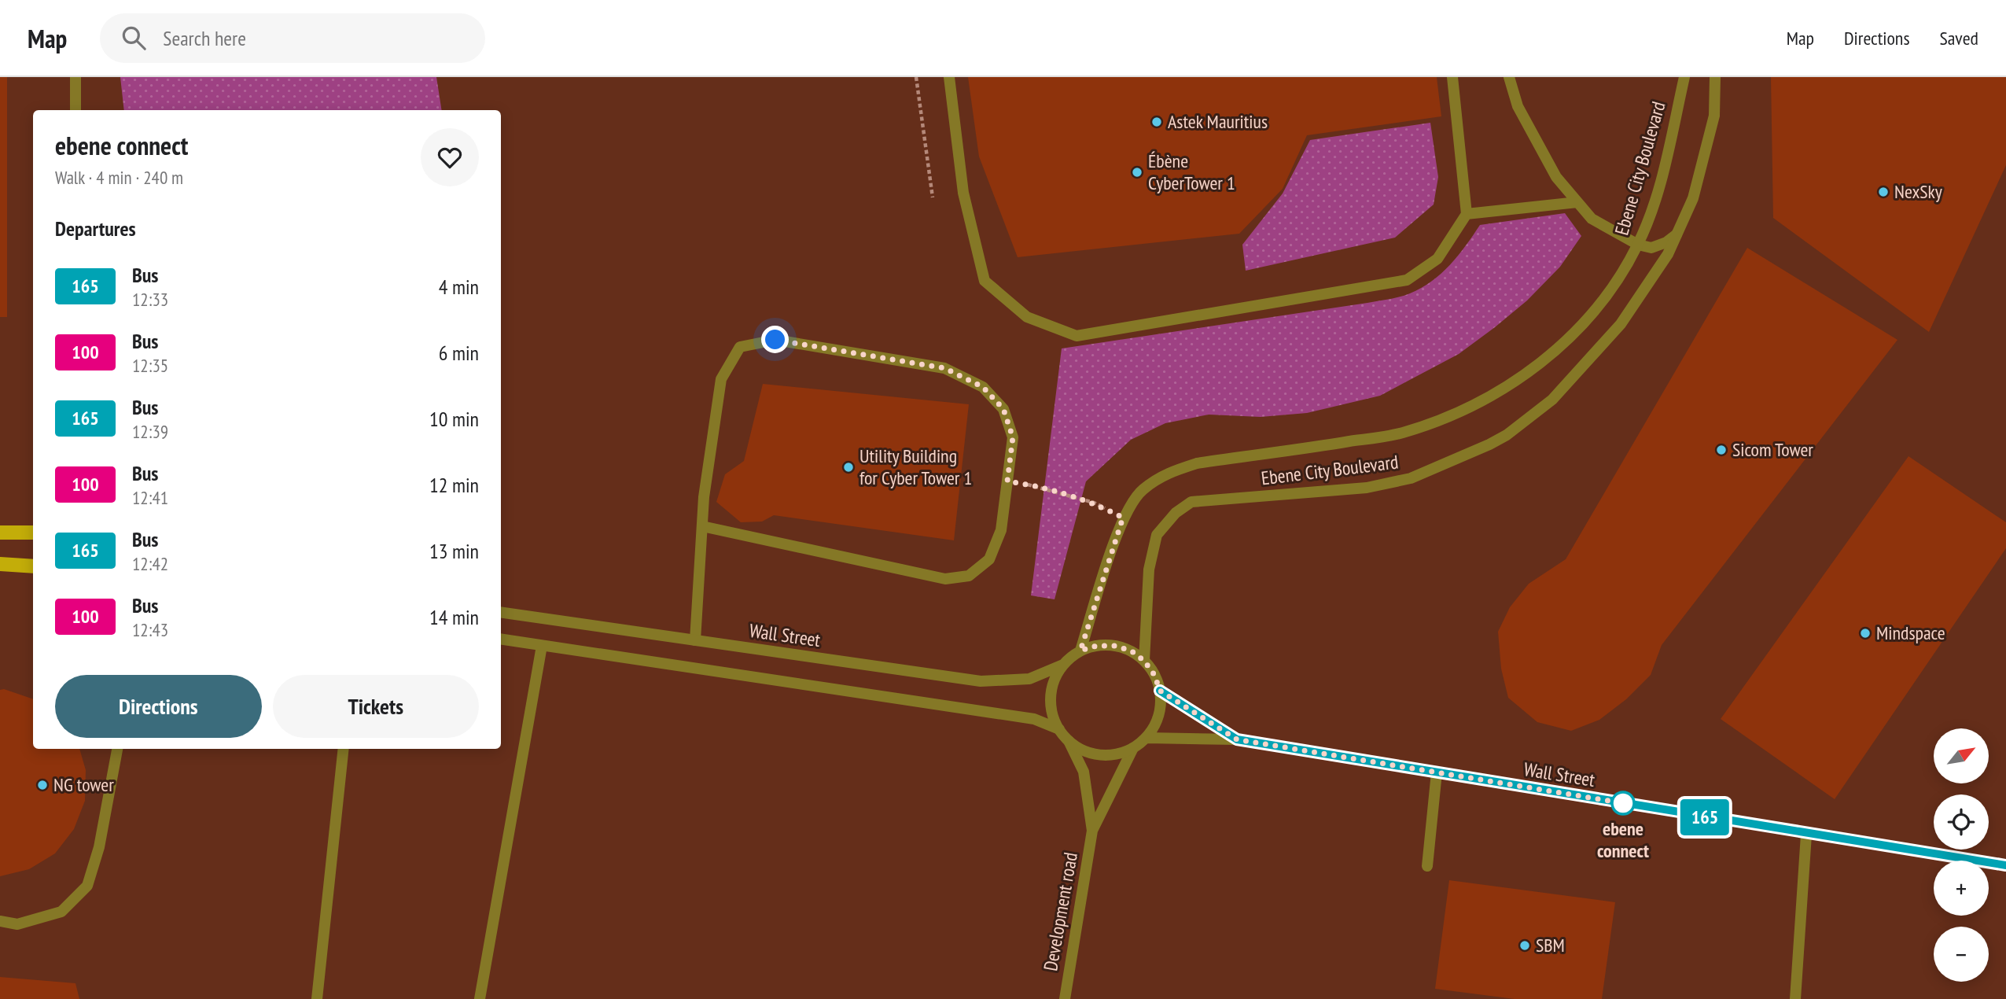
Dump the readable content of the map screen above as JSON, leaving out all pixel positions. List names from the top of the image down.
{
  "streets": {
    "street": ["Ebene City Boulevard", "Wall Street", "Development road"]
  },
  "crossings": [
    ["Ebene City Boulevard", "Wall Street"]
  ],
  "places": [
    "Astek Mauritius",
    "Ébène CyberTower 1",
    "NexSky",
    "Sicom Tower",
    "Utility Building for Cyber Tower 1",
    "Mindspace",
    "NG tower",
    "ebene connect",
    "SBM"
  ],
  "lines": ["bus line 165"],
  "north": "top right",
  "page": {
    "header": "Map",
    "search": "Search here",
    "nav": ["Map", "Directions", "Saved"],
    "on_map": "165",
    "heading": [
      ["ebene connect", "Walk · 4 min · 240 m"],
      "Departures"
    ],
    "list": [
      {
        "mark": "165",
        "name": "Bus",
        "note": "12:33",
        "value": "4 min"
      },
      {
        "mark": "100",
        "name": "Bus",
        "note": "12:35",
        "value": "6 min"
      },
      {
        "mark": "165",
        "name": "Bus",
        "note": "12:39",
        "value": "10 min"
      },
      {
        "mark": "100",
        "name": "Bus",
        "note": "12:41",
        "value": "12 min"
      },
      {
        "mark": "165",
        "name": "Bus",
        "note": "12:42",
        "value": "13 min"
      },
      {
        "mark": "100",
        "name": "Bus",
        "note": "12:43",
        "value": "14 min"
      }
    ],
    "buttons": ["Directions", "Tickets"],
    "map_buttons": ["+", "−"]
  }
}
